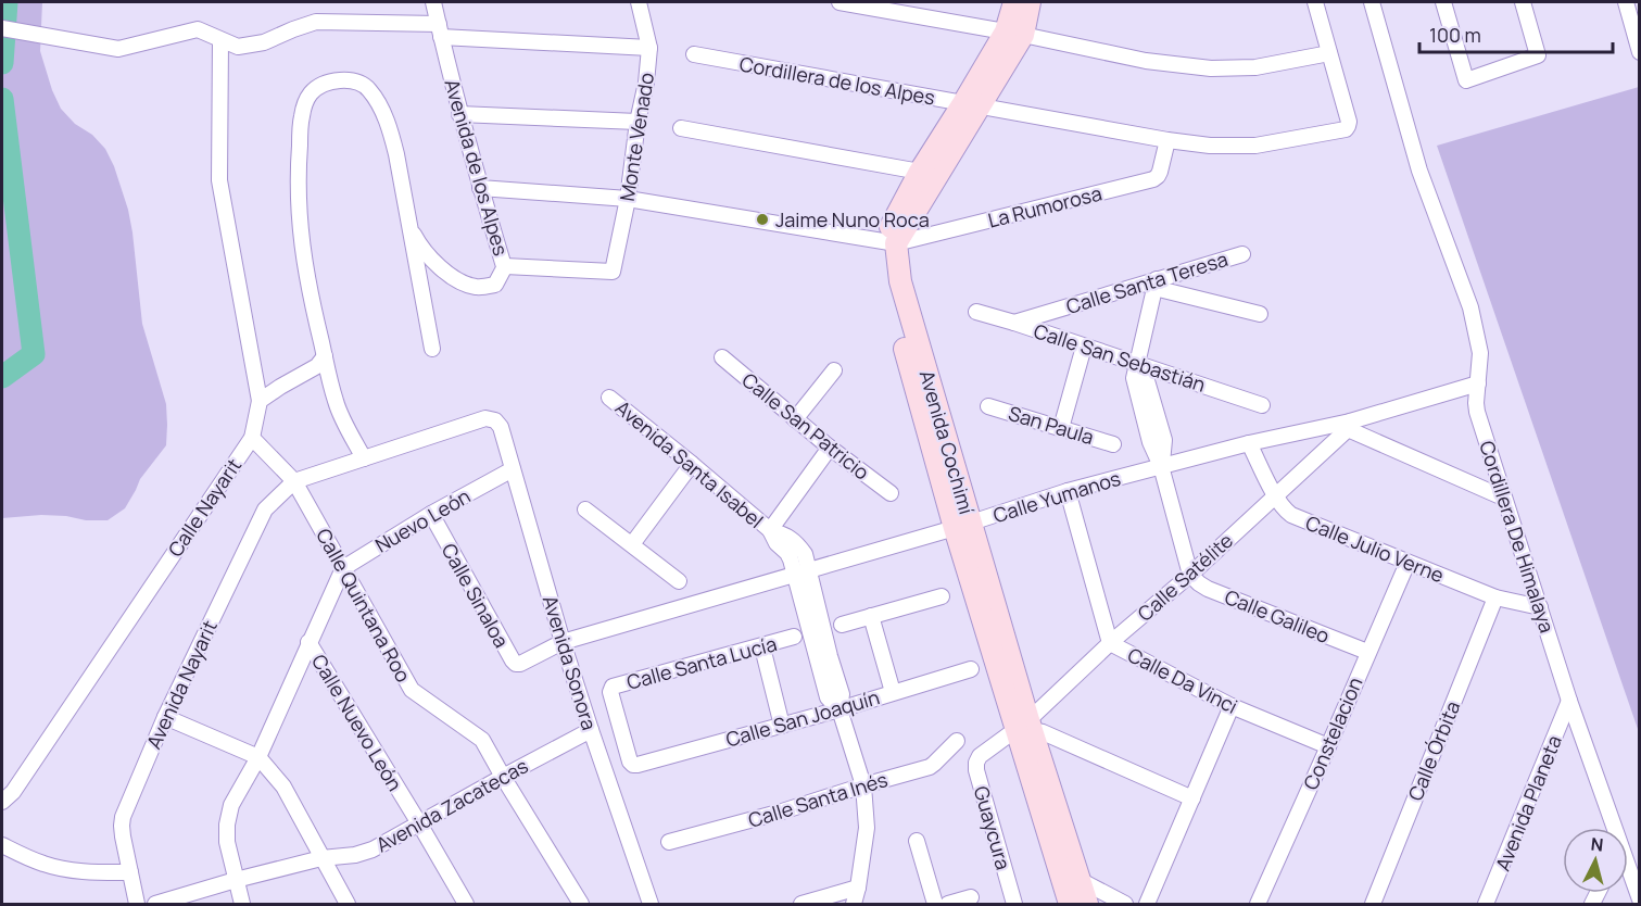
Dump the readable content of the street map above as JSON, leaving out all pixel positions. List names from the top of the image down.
{
  "streets": {
    "street": [
      "Cordillera de los Alpes",
      "Monte Venado",
      "Avenida de los Alpes",
      "La Rumorosa",
      "Calle Santa Teresa",
      "Calle San Sebastián",
      "San Paula",
      "Calle San Patricio",
      "Avenida Cochimí",
      "Avenida Santa Isabel",
      "Calle Yumanos",
      "Calle Nayarit",
      "Nuevo León",
      "Cordillera De Himalaya",
      "Calle Julio Verne",
      "Calle Satélite",
      "Calle Sinaloa",
      "Calle Quintana Roo",
      "Calle Galileo",
      "Avenida Sonora",
      "Calle Santa Lucía",
      "Calle Da Vinci",
      "Avenida Nayarit",
      "Calle San Joaquín",
      "Calle Nuevo León",
      "Constelacion",
      "Calle Órbita",
      "Calle Santa Inés",
      "Avenida Planeta",
      "Avenida Zacatecas",
      "Guaycura"
    ]
  },
  "crossings": [
    ["Cordillera de los Alpes", "La Rumorosa"],
    ["Monte Venado", "Avenida de los Alpes"],
    ["La Rumorosa", "Avenida Cochimí"],
    ["Calle Santa Teresa", "Calle San Sebastián"],
    ["Avenida Cochimí", "Calle Yumanos"],
    ["Avenida Cochimí", "Calle Satélite"],
    ["Avenida Cochimí", "Guaycura"],
    ["Avenida Santa Isabel", "Calle Yumanos"],
    ["Avenida Santa Isabel", "Calle San Joaquín"],
    ["Avenida Santa Isabel", "Calle Santa Inés"],
    ["Calle Yumanos", "Cordillera De Himalaya"],
    ["Calle Yumanos", "Calle Julio Verne"],
    ["Calle Yumanos", "Calle Satélite"],
    ["Calle Yumanos", "Calle Sinaloa"],
    ["Calle Yumanos", "Avenida Sonora"],
    ["Calle Yumanos", "Calle Da Vinci"],
    ["Calle Nayarit", "Calle Quintana Roo"],
    ["Calle Nayarit", "Avenida Nayarit"],
    ["Nuevo León", "Calle Sinaloa"],
    ["Nuevo León", "Calle Quintana Roo"],
    ["Nuevo León", "Avenida Sonora"],
    ["Cordillera De Himalaya", "Calle Julio Verne"],
    ["Cordillera De Himalaya", "Avenida Planeta"],
    ["Calle Julio Verne", "Calle Satélite"],
    ["Calle Julio Verne", "Constelacion"],
    ["Calle Julio Verne", "Calle Órbita"],
    ["Calle Satélite", "Calle Galileo"],
    ["Calle Satélite", "Calle Da Vinci"],
    ["Calle Satélite", "Guaycura"],
    ["Calle Sinaloa", "Avenida Sonora"],
    ["Calle Quintana Roo", "Avenida Nayarit"],
    ["Calle Quintana Roo", "Avenida Zacatecas"],
    ["Calle Galileo", "Constelacion"],
    ["Avenida Sonora", "Avenida Zacatecas"],
    ["Calle Santa Lucía", "Calle San Joaquín"],
    ["Calle Da Vinci", "Constelacion"],
    ["Calle Nuevo León", "Avenida Zacatecas"]
  ],
  "places": ["Jaime Nuno Roca"],
  "scale_bar": "100 m",
  "north": "top"
}
